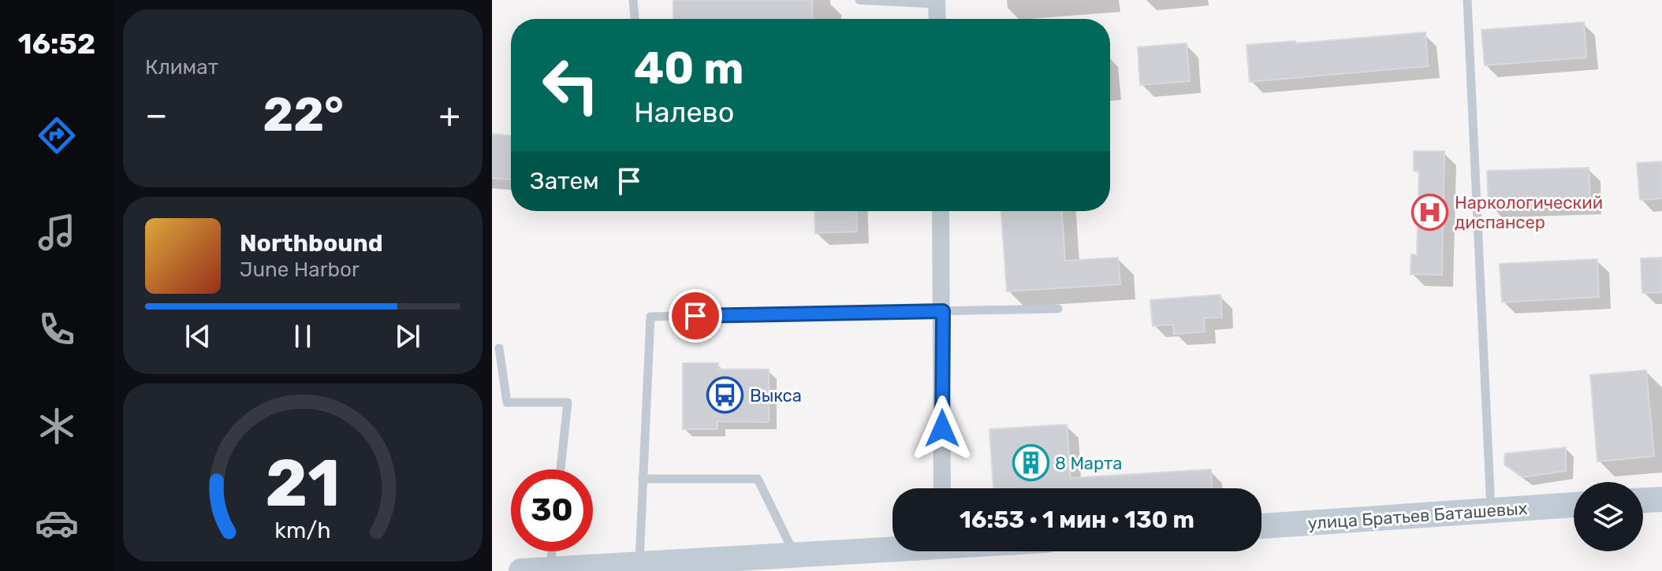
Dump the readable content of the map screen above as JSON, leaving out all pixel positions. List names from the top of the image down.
{
  "streets": {
    "street": ["улица Братьев Баташевых"]
  },
  "places": {
    "hospital": ["Наркологический диспансер"],
    "bus stop": ["Выкса"],
    "building": ["8 Марта"]
  },
  "page": {
    "tabs": "16:52",
    "tile": "Климат",
    "turn": ["40 m", "Налево"],
    "heat": ["−", "22°", "+"],
    "then": "Затем",
    "song": ["Northbound", "June Harbor"],
    "limit": "30",
    "trip": "16:53 · 1 мин · 130 m",
    "gauge": ["21", "km/h"]
  }
}
